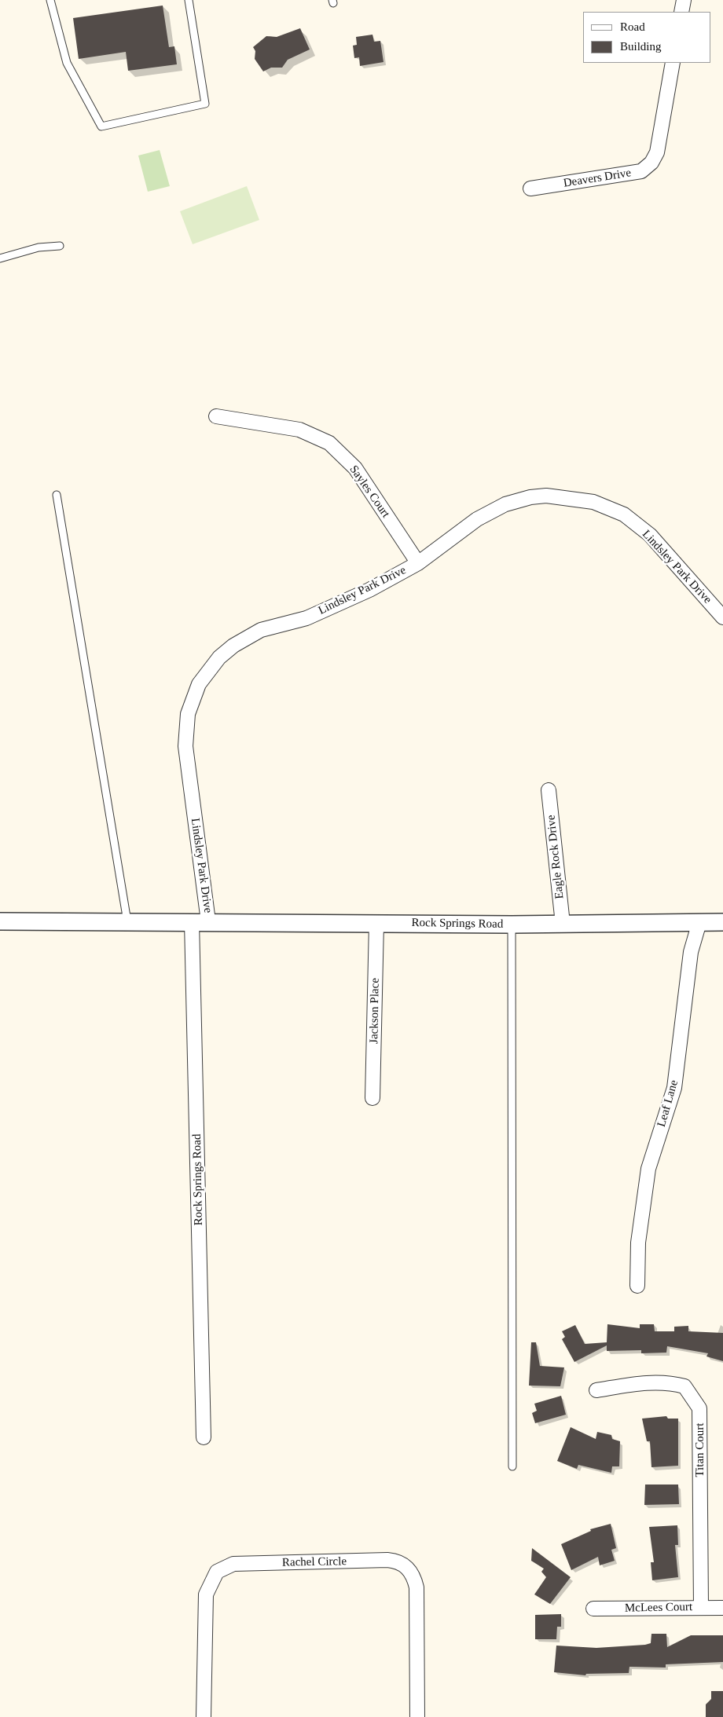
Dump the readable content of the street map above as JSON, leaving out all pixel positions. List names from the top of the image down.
{
  "streets": {
    "street": [
      "Deavers Drive",
      "Sayles Court",
      "Lindsley Park Drive",
      "Eagle Rock Drive",
      "Rock Springs Road",
      "Jackson Place",
      "Leaf Lane",
      "Titan Court",
      "Rachel Circle",
      "McLees Court"
    ]
  },
  "crossings": [
    ["Sayles Court", "Lindsley Park Drive"],
    ["Lindsley Park Drive", "Rock Springs Road"],
    ["Eagle Rock Drive", "Rock Springs Road"],
    ["Rock Springs Road", "Jackson Place"],
    ["Rock Springs Road", "Leaf Lane"],
    ["Titan Court", "McLees Court"]
  ],
  "legend": ["Road", "Building"]
}
